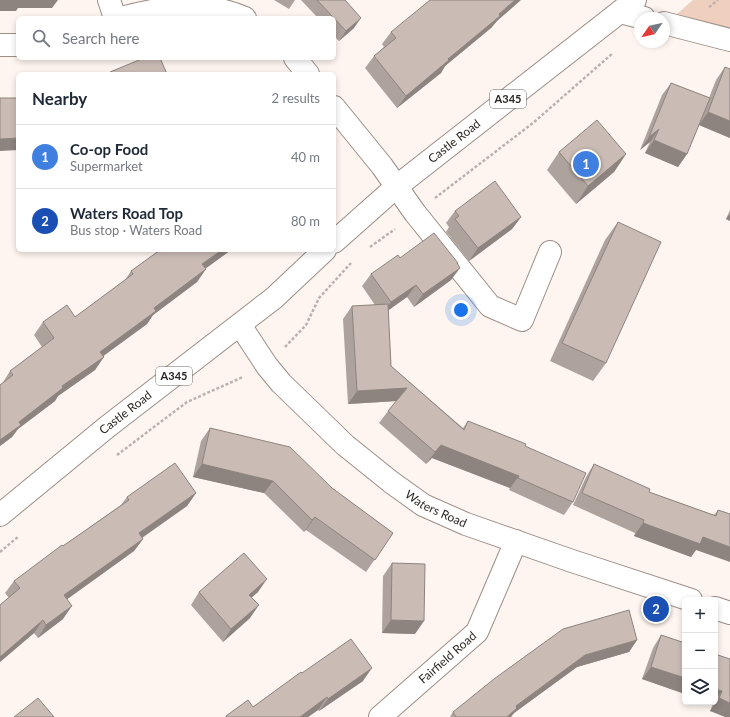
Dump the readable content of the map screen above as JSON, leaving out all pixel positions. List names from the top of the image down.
{
  "streets": {
    "street": [
      "A345",
      "Castle Road",
      "Waters Road",
      "Fairfield Road"
    ]
  },
  "crossings": [
    ["Castle Road", "Waters Road"],
    ["Waters Road", "Fairfield Road"]
  ],
  "north": "bottom left",
  "page": {
    "search": "Search here",
    "heading": ["Nearby", "2 results"],
    "list": [
      {
        "mark": "1",
        "name": "Co-op Food",
        "note": "Supermarket",
        "value": "40 m"
      },
      {
        "mark": "2",
        "name": "Waters Road Top",
        "note": "Bus stop · Waters Road",
        "value": "80 m"
      }
    ],
    "pins": ["1", "2"],
    "map_buttons": ["+", "−"]
  }
}
